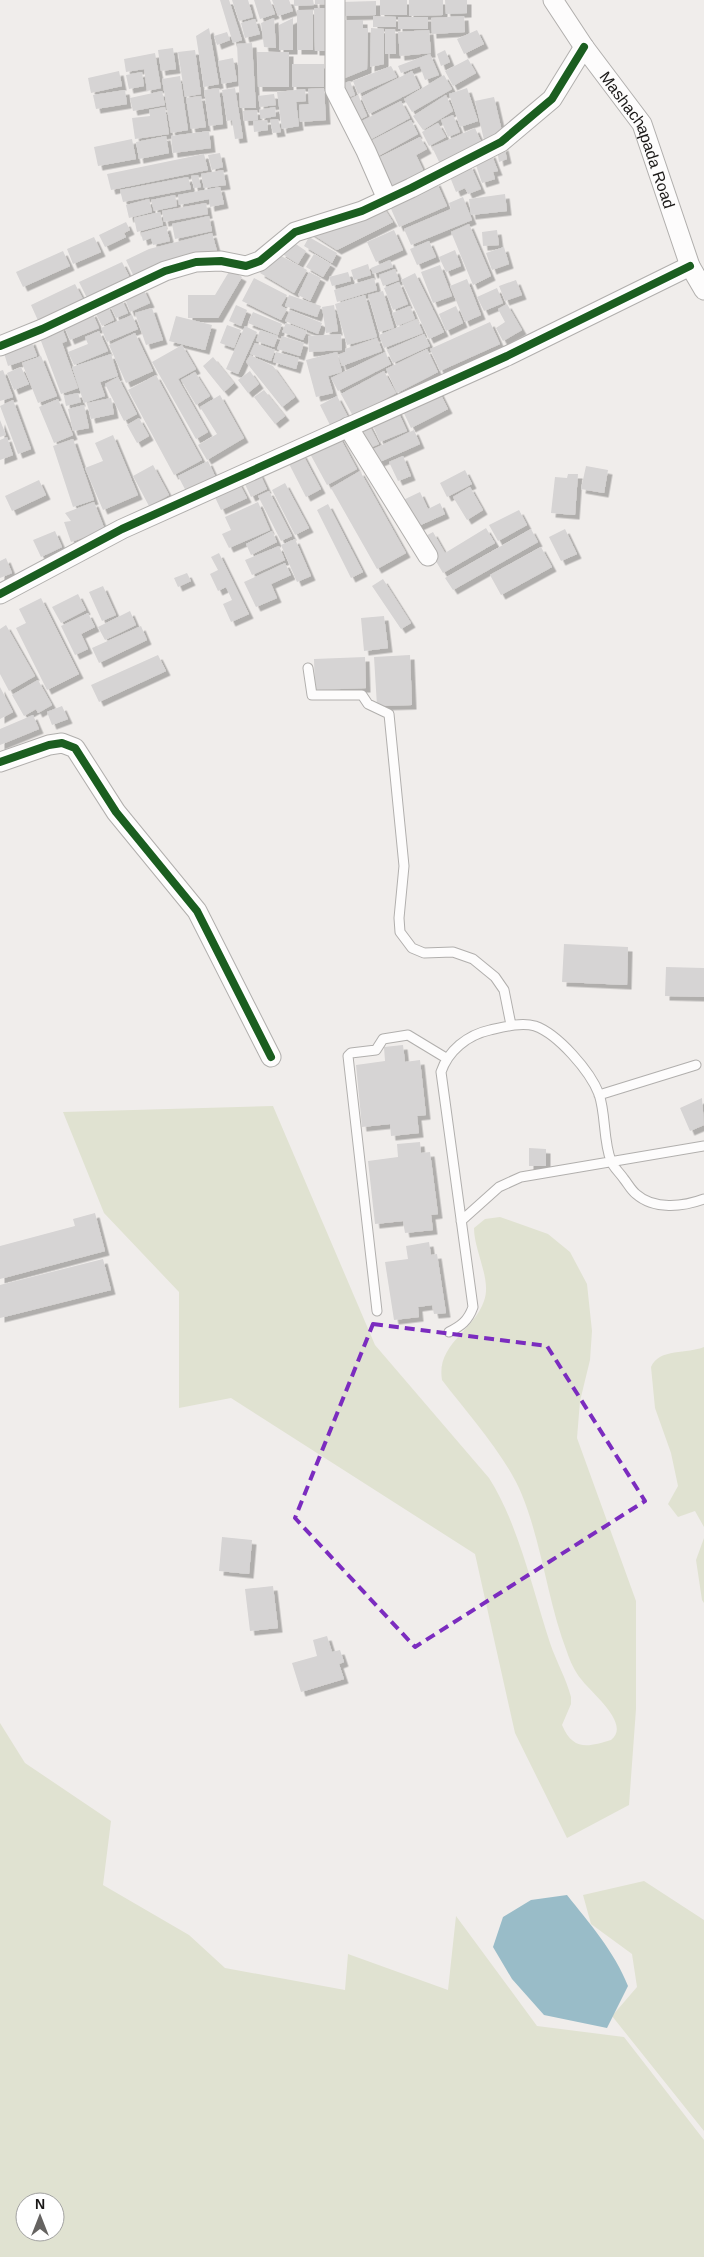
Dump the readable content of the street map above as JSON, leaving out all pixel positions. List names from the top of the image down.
{
  "streets": {
    "street": ["Mashachapada Road"]
  },
  "north": "top"
}
